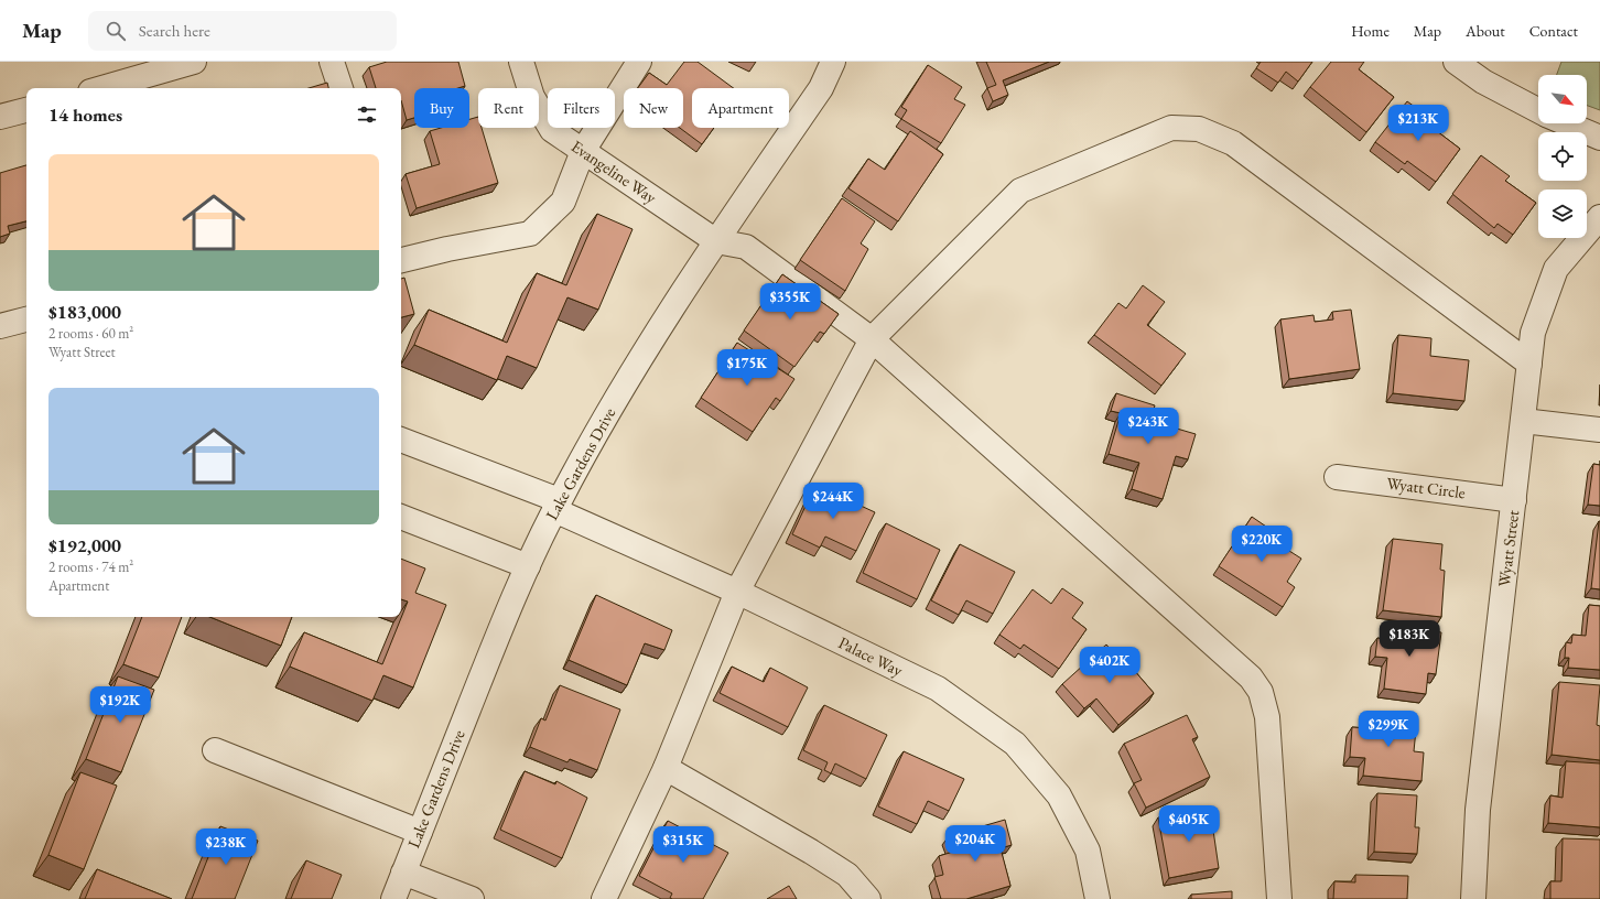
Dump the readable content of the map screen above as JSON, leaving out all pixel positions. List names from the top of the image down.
{
  "streets": {
    "street": [
      "Evangeline Way",
      "Lake Gardens Drive",
      "Wyatt Circle",
      "Wyatt Street",
      "Palace Way"
    ]
  },
  "crossings": [
    ["Evangeline Way", "Lake Gardens Drive"],
    ["Lake Gardens Drive", "Palace Way"],
    ["Wyatt Circle", "Wyatt Street"]
  ],
  "north": "bottom right",
  "page": {
    "header": "Map",
    "search": "Search here",
    "nav": [
      "Home",
      "Map",
      "About",
      "Contact"
    ],
    "chip": [
      "Buy",
      "Rent",
      "Filters",
      "New",
      "Apartment"
    ],
    "heading": "14 homes",
    "price": [
      "$213K",
      "$355K",
      "$175K",
      "$243K",
      "$244K",
      "$220K",
      "$183K",
      "$402K",
      "$192K",
      "$299K",
      "$405K",
      "$204K",
      "$315K",
      "$238K"
    ],
    "list": [
      {
        "name": "$183,000",
        "note": "2 rooms · 60 m² · Wyatt Street"
      },
      {
        "name": "$192,000",
        "note": "2 rooms · 74 m² · Apartment"
      }
    ]
  }
}
